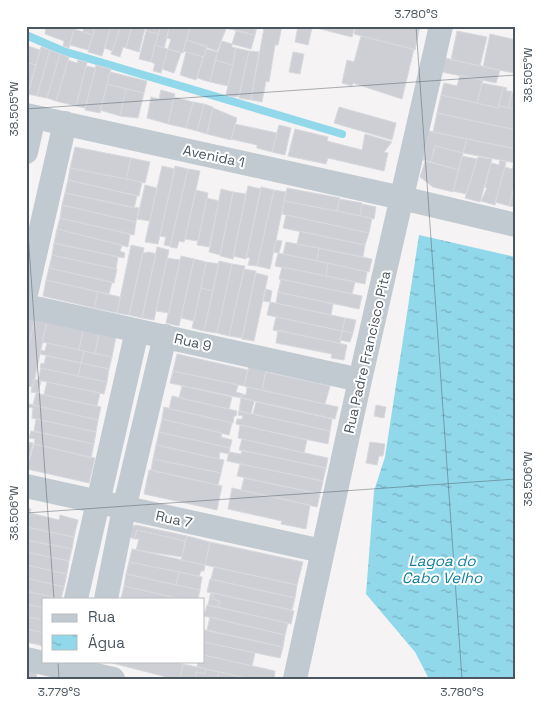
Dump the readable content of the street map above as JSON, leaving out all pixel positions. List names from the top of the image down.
{
  "streets": {
    "street": [
      "Avenida 1",
      "Rua 9",
      "Rua Padre Francisco Pita",
      "Rua 7"
    ]
  },
  "crossings": [
    ["Avenida 1", "Rua Padre Francisco Pita"],
    ["Rua 9", "Rua Padre Francisco Pita"],
    ["Rua Padre Francisco Pita", "Rua 7"]
  ],
  "water": ["Lagoa do Cabo Velho"],
  "legend": ["Rua", "Água"],
  "coordinates": [
    "3.780°S",
    "38.505°W",
    "38.506°W",
    "3.779°S"
  ]
}
